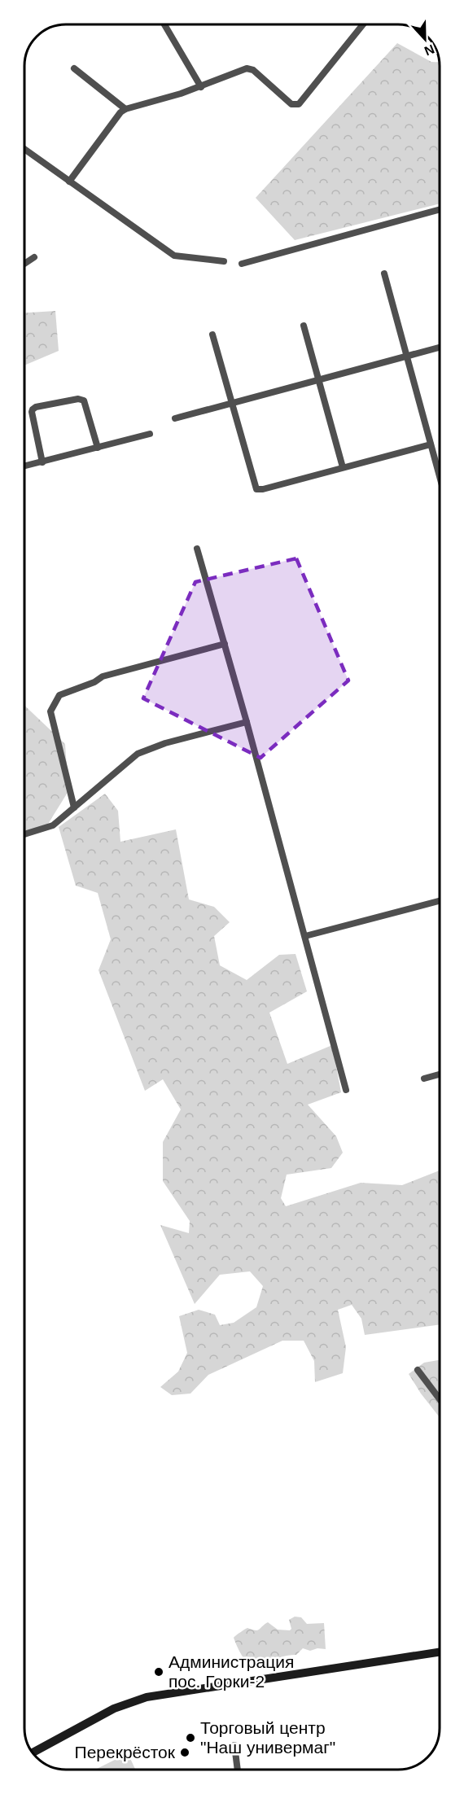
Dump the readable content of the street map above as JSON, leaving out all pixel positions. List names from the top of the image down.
{
  "places": ["Администрация пос. Горки-2", "Торговый центр \"Наш универмаг\"", "Перекрёсток"],
  "north": "bottom"
}
